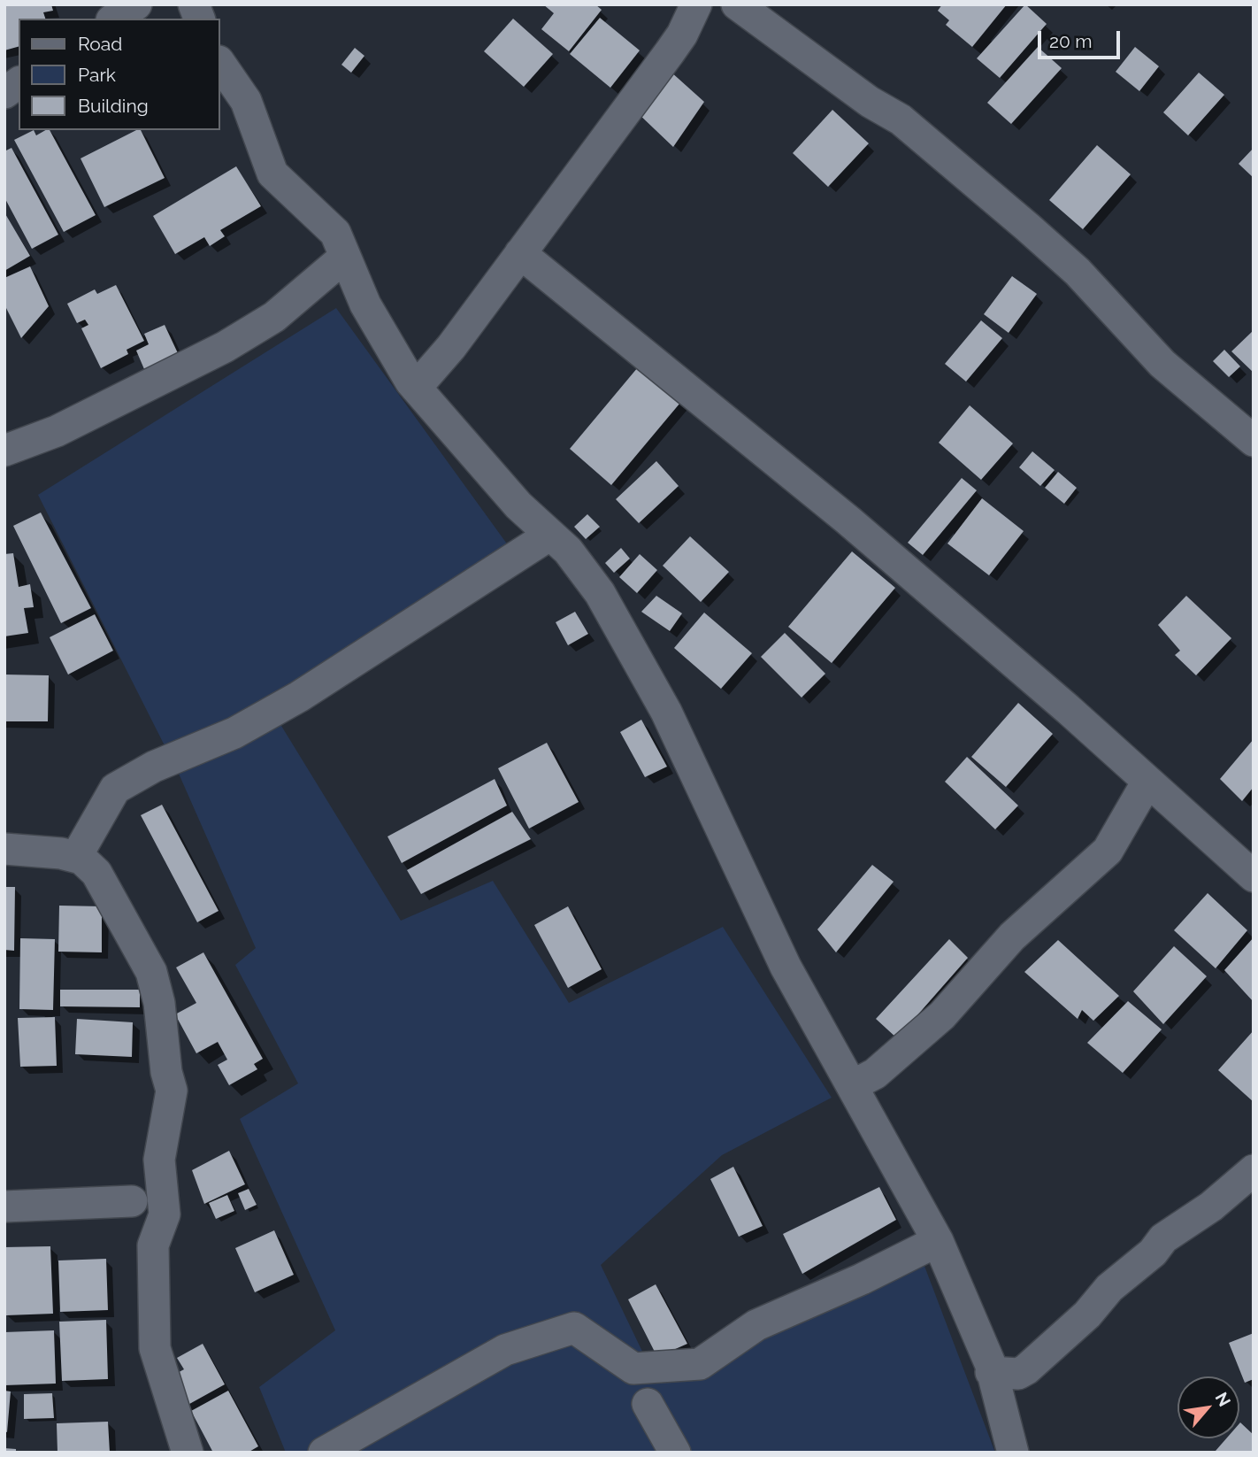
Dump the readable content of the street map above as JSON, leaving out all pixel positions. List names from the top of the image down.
{
  "legend": ["Road", "Park", "Building"],
  "scale_bar": "20 m",
  "north": "top right"
}
